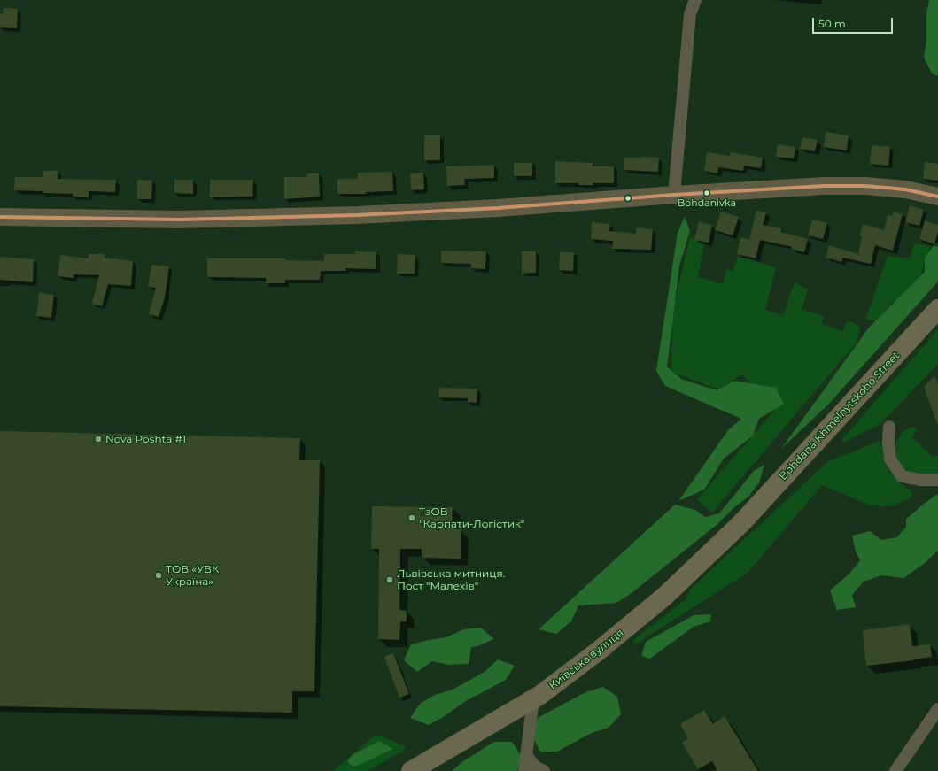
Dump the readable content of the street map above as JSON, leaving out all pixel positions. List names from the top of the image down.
{
  "streets": {
    "highway": ["Bohdana Khmelnytskoho Street", "Київська вулиця"]
  },
  "crossings": [
    ["Bohdana Khmelnytskoho Street", "Київська вулиця"]
  ],
  "places": [
    "Bohdanivka",
    "Nova Poshta #1",
    "ТзОВ \"Карпати-Логістик\"",
    "ТОВ «УВК Україна»",
    "Львівська митниця. Пост \"Малехів\""
  ],
  "scale_bar": "50 m"
}
